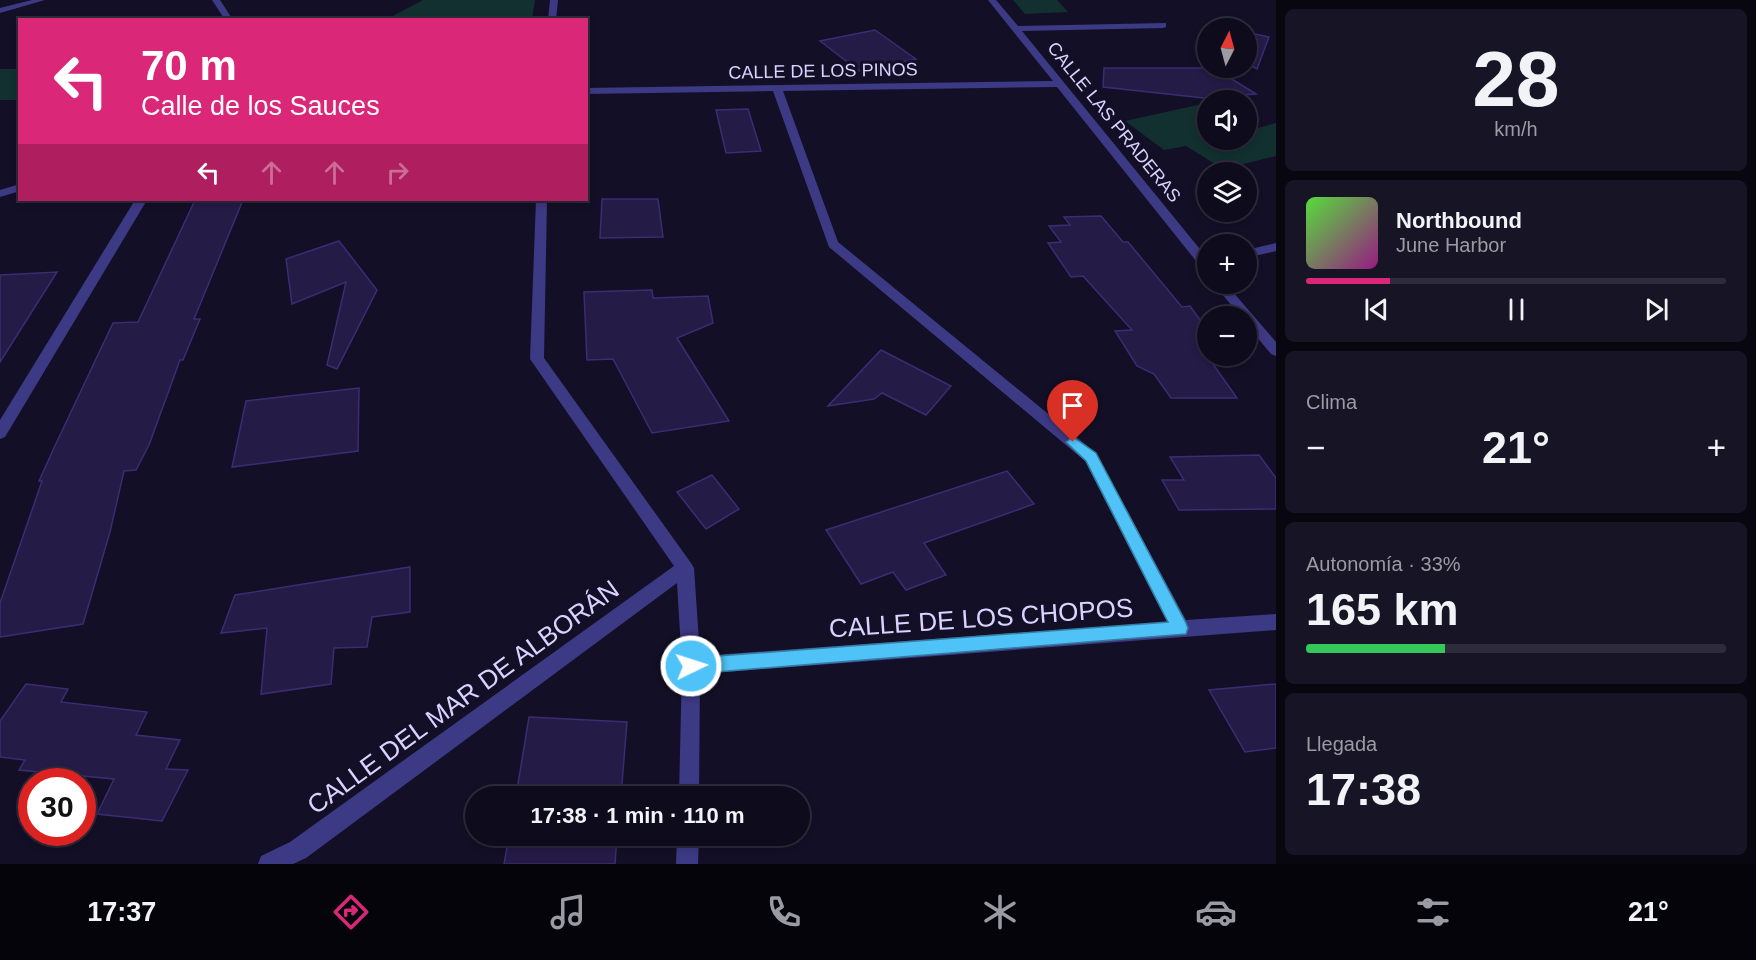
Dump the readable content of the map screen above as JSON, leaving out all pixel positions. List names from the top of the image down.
{
  "streets": {
    "street": [
      "CALLE DE LOS PINOS",
      "CALLE LAS PRADERAS",
      "CALLE DE LOS CHOPOS",
      "CALLE DEL MAR DE ALBORÁN"
    ]
  },
  "crossings": [
    ["CALLE DE LOS PINOS", "CALLE LAS PRADERAS"]
  ],
  "north": "top",
  "page": {
    "tile": [
      ["28", "km/h"],
      "Clima",
      ["Autonomía · 33%", "165 km"],
      ["Llegada", "17:38"]
    ],
    "map_buttons": ["+", "−"],
    "turn": ["70 m", "Calle de los Sauces"],
    "song": ["Northbound", "June Harbor"],
    "heat": ["−", "21°", "+"],
    "limit": "30",
    "trip": "17:38 · 1 min · 110 m",
    "tabs": ["17:37", "21°"]
  }
}
